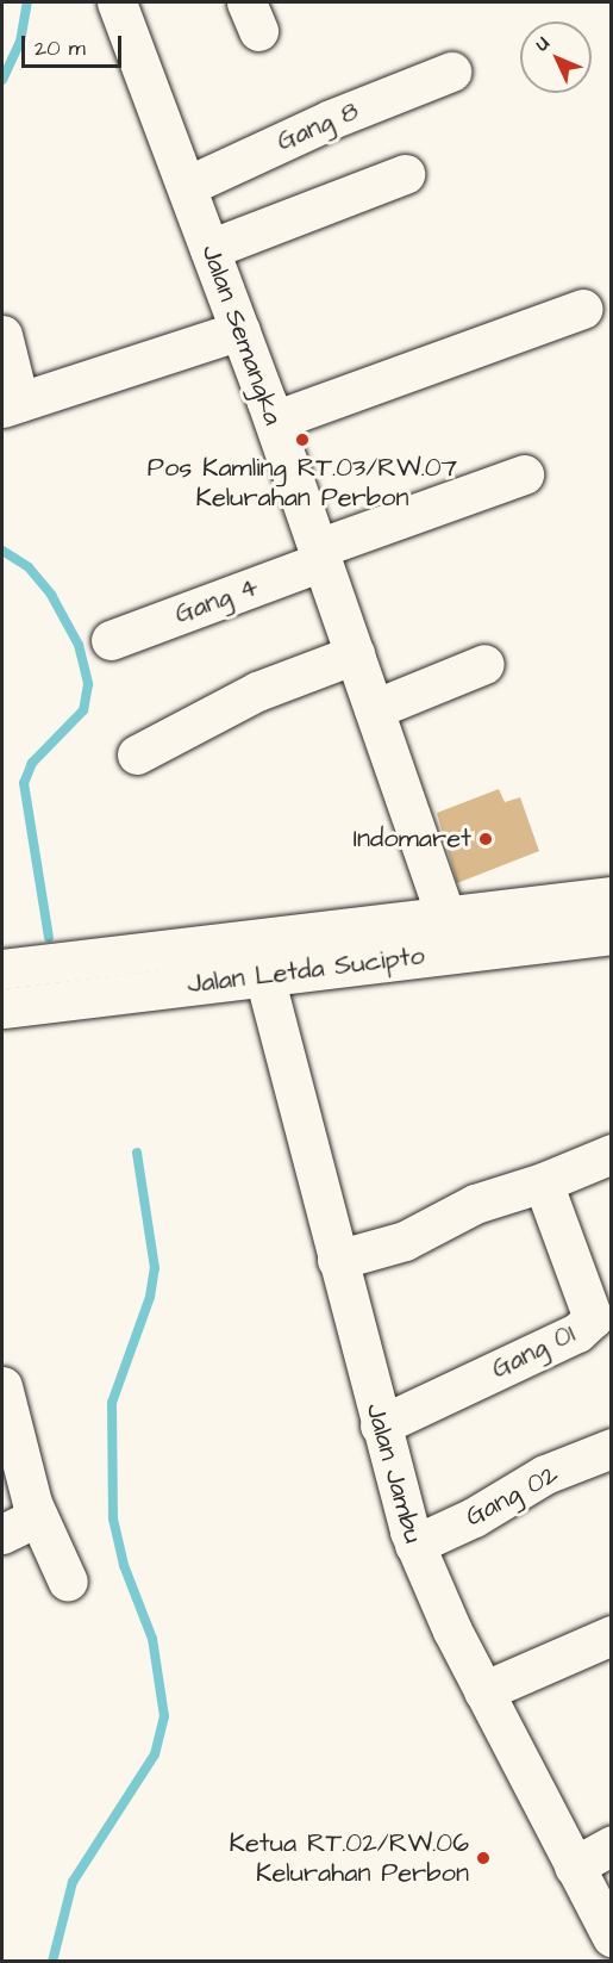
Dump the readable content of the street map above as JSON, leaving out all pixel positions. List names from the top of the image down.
{
  "streets": {
    "street": [
      "Gang 8",
      "Jalan Semangka",
      "Gang 4",
      "Jalan Letda Sucipto",
      "Gang 01",
      "Jalan Jambu",
      "Gang 02"
    ]
  },
  "crossings": [
    ["Gang 8", "Jalan Semangka"],
    ["Jalan Semangka", "Gang 4"],
    ["Jalan Semangka", "Jalan Letda Sucipto"],
    ["Jalan Letda Sucipto", "Jalan Jambu"],
    ["Gang 01", "Jalan Jambu"],
    ["Jalan Jambu", "Gang 02"]
  ],
  "places": ["Pos Kamling RT.03/RW.07 Kelurahan Perbon", "Indomaret", "Ketua RT.02/RW.06 Kelurahan Perbon"],
  "scale_bar": "20 m",
  "north": "top left"
}
